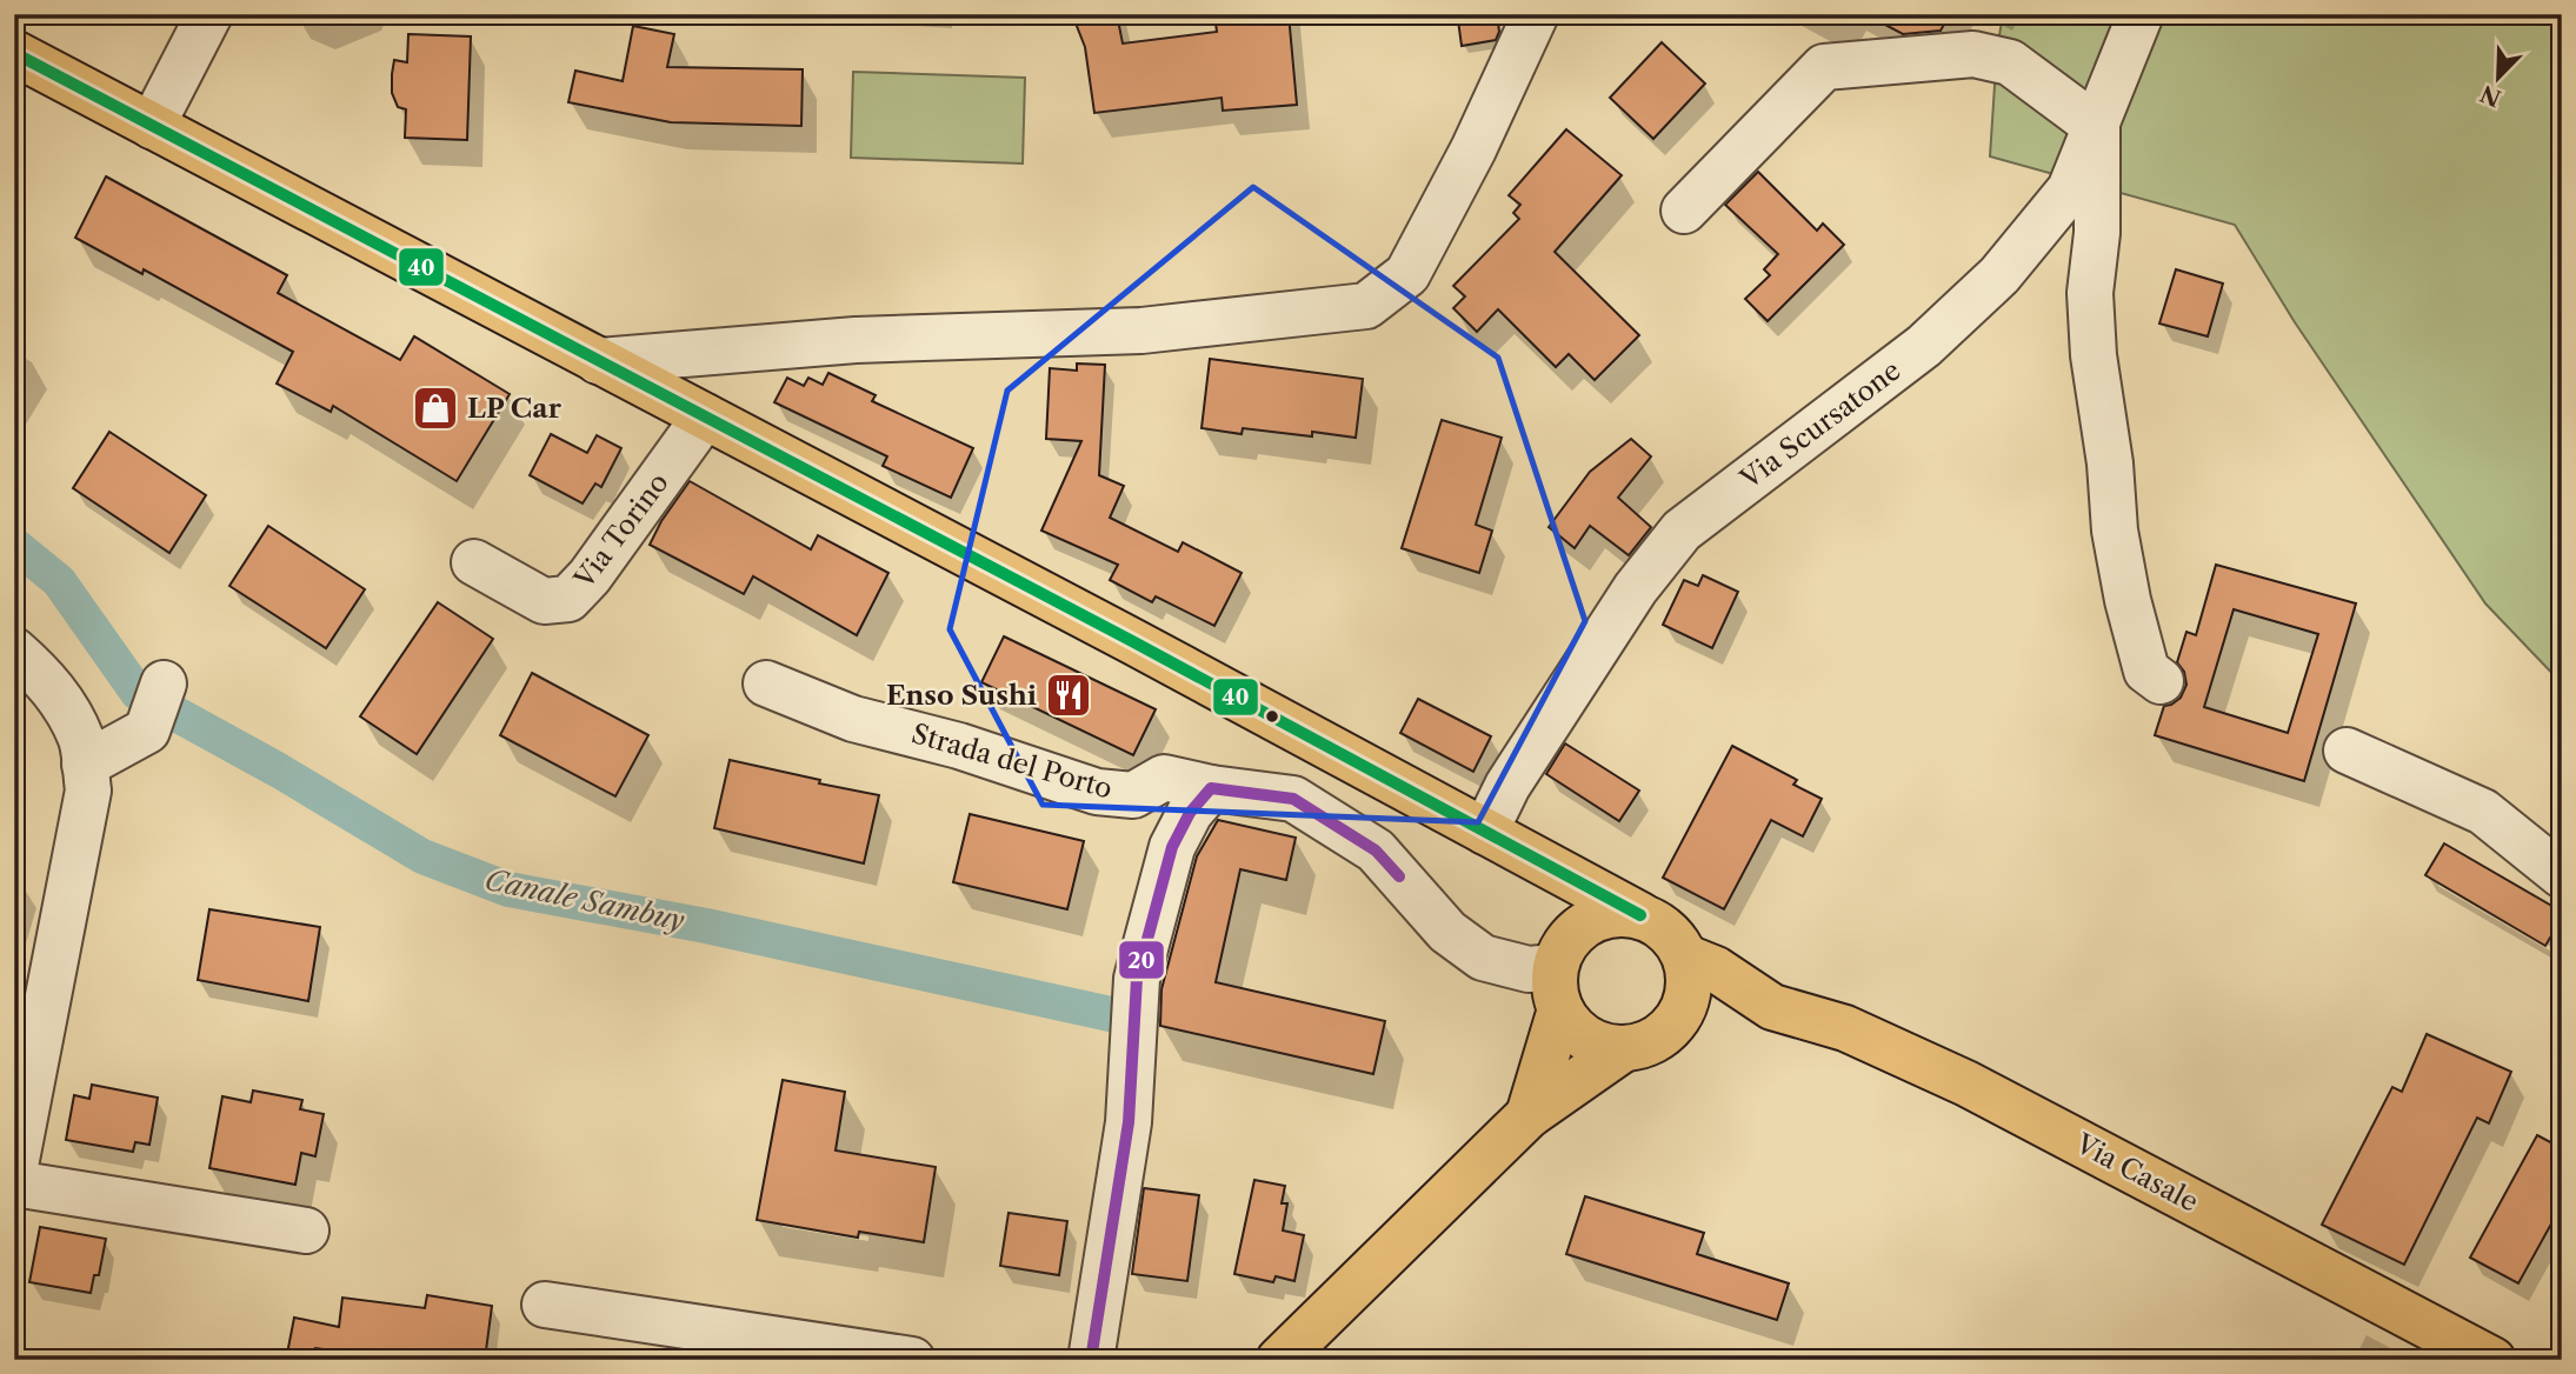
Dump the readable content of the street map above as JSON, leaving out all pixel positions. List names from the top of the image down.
{
  "streets": {
    "main road": ["Via Casale"],
    "street": ["Via Scursatone", "Via Torino", "Strada del Porto"]
  },
  "water": ["Canale Sambuy"],
  "places": {
    "shop": ["LP Car"],
    "restaurant": ["Enso Sushi"]
  },
  "lines": ["transit line 40", "transit line 20"],
  "north": "bottom left"
}
